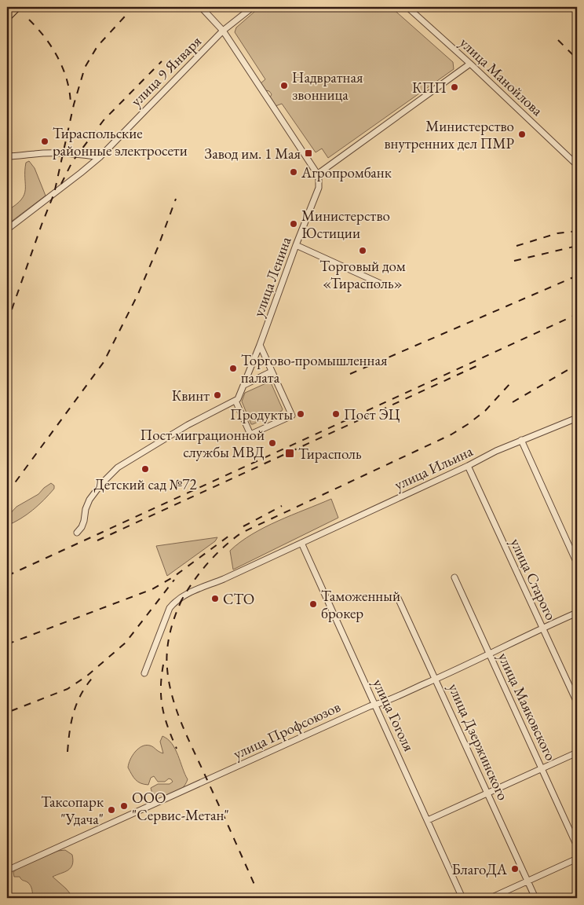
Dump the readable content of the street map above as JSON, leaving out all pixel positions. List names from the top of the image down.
{
  "streets": {
    "street": [
      "улица 9 Января",
      "улица Манойлова",
      "улица Ленина",
      "улица Ильина",
      "улица Старого",
      "улица Маяковского",
      "улица Гоголя",
      "улица Профсоюзов",
      "улица Дзержинского"
    ]
  },
  "crossings": [
    ["улица Ильина", "улица Старого"],
    ["улица Ильина", "улица Гоголя"],
    ["улица Старого", "улица Профсоюзов"],
    ["улица Маяковского", "улица Профсоюзов"],
    ["улица Гоголя", "улица Профсоюзов"],
    ["улица Профсоюзов", "улица Дзержинского"]
  ],
  "places": {
    "other": [
      "Надвратная звонница",
      "КПП",
      "Министерство внутренних дел ПМР",
      "Тираспольские районные электросети",
      "Агропромбанк",
      "Министерство Юстиции",
      "Торговый дом «Тирасполь»",
      "Торгово-промышленная палата",
      "Квинт",
      "Продукты",
      "Пост ЭЦ",
      "Пост миграционной службы МВД",
      "Детский сад №72",
      "СТО",
      "Таможенный брокер",
      "ООО \"Сервис-Метан\"",
      "Таксопарк \"Удача\"",
      "БлагоДА"
    ],
    "transit": ["Завод им. 1 Мая", "Тирасполь"]
  }
}
